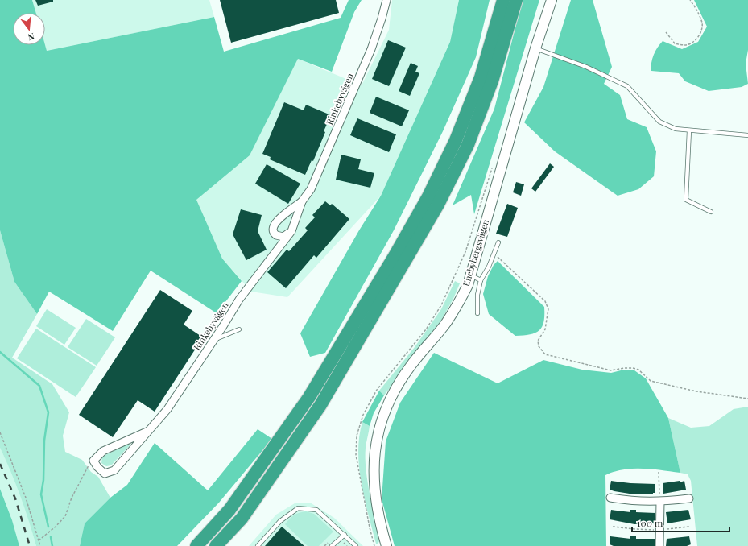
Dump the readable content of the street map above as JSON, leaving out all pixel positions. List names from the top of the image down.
{
  "streets": {
    "main road": ["Enebybergsvägen"],
    "street": ["Rinkebyvägen"]
  },
  "scale_bar": "100 m",
  "north": "bottom"
}
